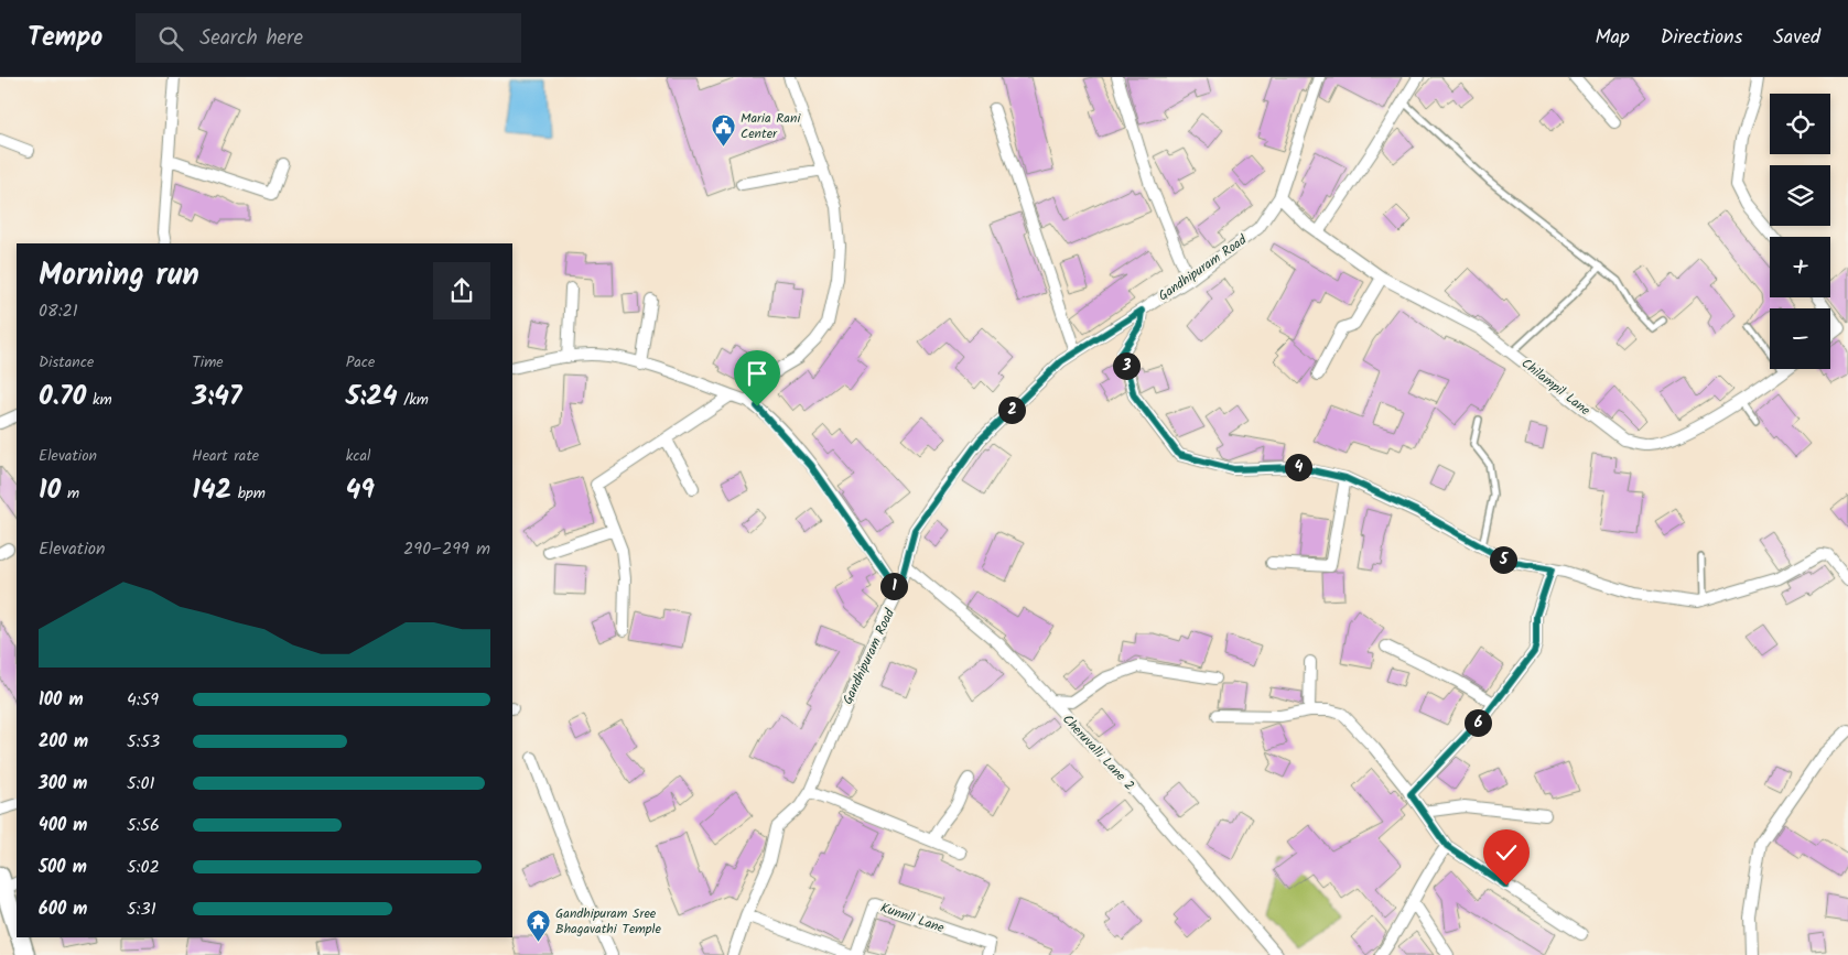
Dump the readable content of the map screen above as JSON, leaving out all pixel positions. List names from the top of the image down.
{
  "streets": {
    "street": [
      "Gandhipuram Road",
      "Chilampil Lane",
      "Cheruvalli Lane 2",
      "Kunnil Lane"
    ]
  },
  "crossings": [
    ["Gandhipuram Road", "Chilampil Lane"],
    ["Gandhipuram Road", "Cheruvalli Lane 2"]
  ],
  "places": {
    "public building": ["Maria Rani Center"],
    "temple": ["Gandhipuram Sree Bhagavathi Temple"]
  },
  "page": {
    "header": "Tempo",
    "search": "Search here",
    "nav": ["Map", "Directions", "Saved"],
    "map_buttons": ["+", "−"],
    "heading": ["Morning run", "08:21"],
    "stats": [
      ["Distance", "0.70 km"],
      ["Time", "3:47"],
      ["Pace", "5:24 /km"],
      ["Elevation", "10 m"],
      ["Heart rate", "142 bpm"],
      ["kcal", "49"]
    ],
    "pins": [
      "3",
      "2",
      "4",
      "5",
      "1",
      "6"
    ],
    "chart": ["Elevation", "290–299 m"],
    "list": [
      {
        "name": "100 m",
        "note": "4:59"
      },
      {
        "name": "200 m",
        "note": "5:53"
      },
      {
        "name": "300 m",
        "note": "5:01"
      },
      {
        "name": "400 m",
        "note": "5:56"
      },
      {
        "name": "500 m",
        "note": "5:02"
      },
      {
        "name": "600 m",
        "note": "5:31"
      }
    ]
  }
}
